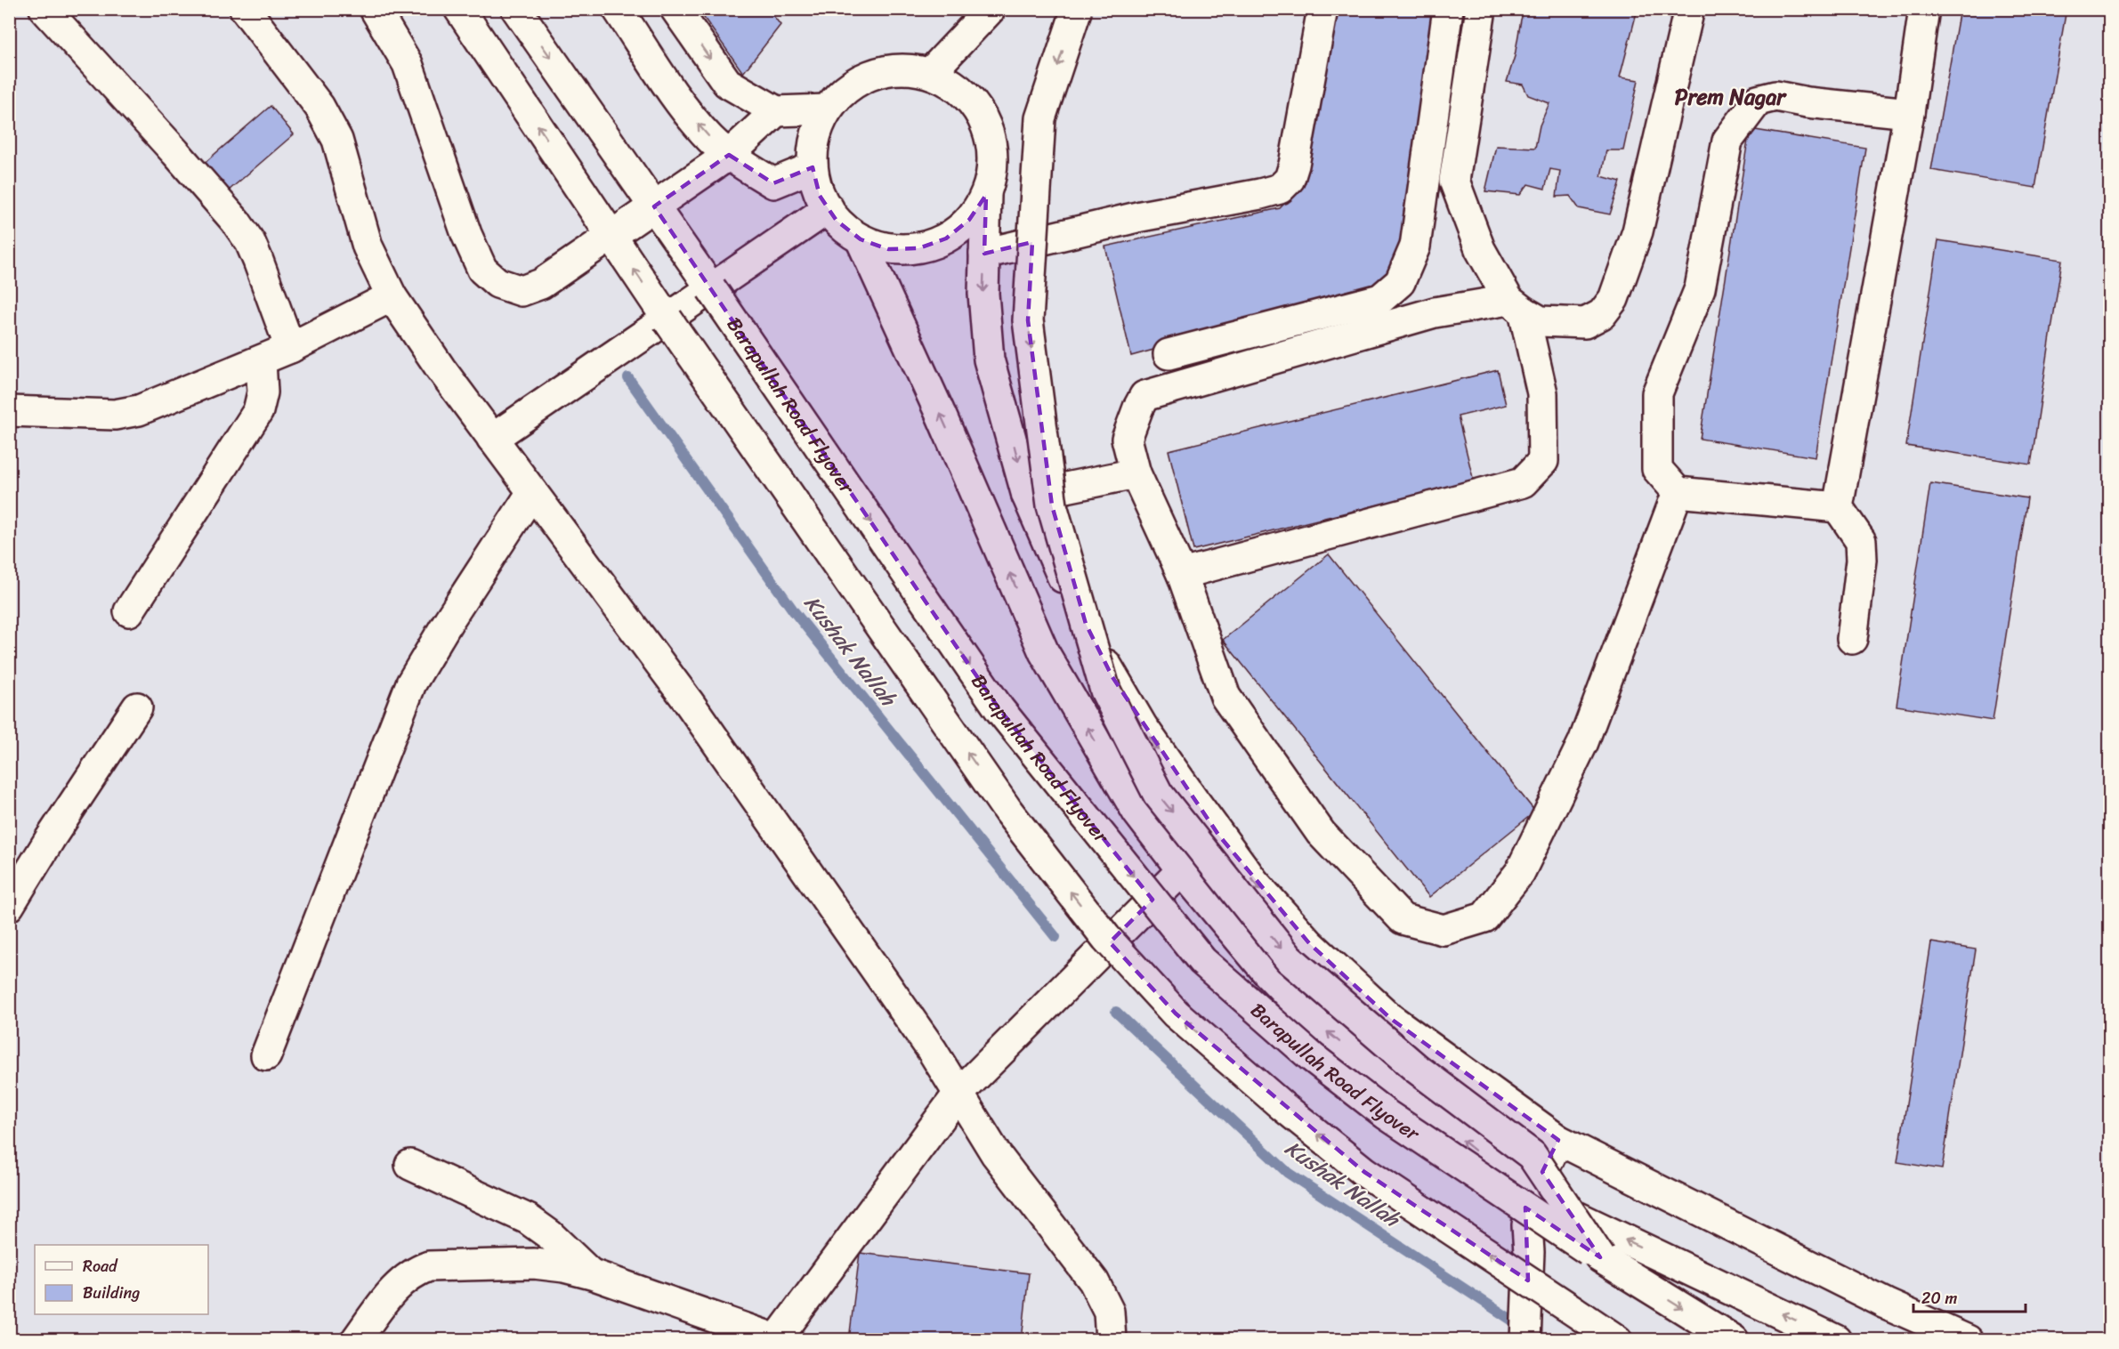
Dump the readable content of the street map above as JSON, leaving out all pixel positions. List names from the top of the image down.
{
  "streets": {
    "main road": ["Barapullah Road Flyover"]
  },
  "districts": ["Prem Nagar"],
  "water": ["Kushak Nallah"],
  "legend": ["Road", "Building"],
  "scale_bar": "20 m"
}
